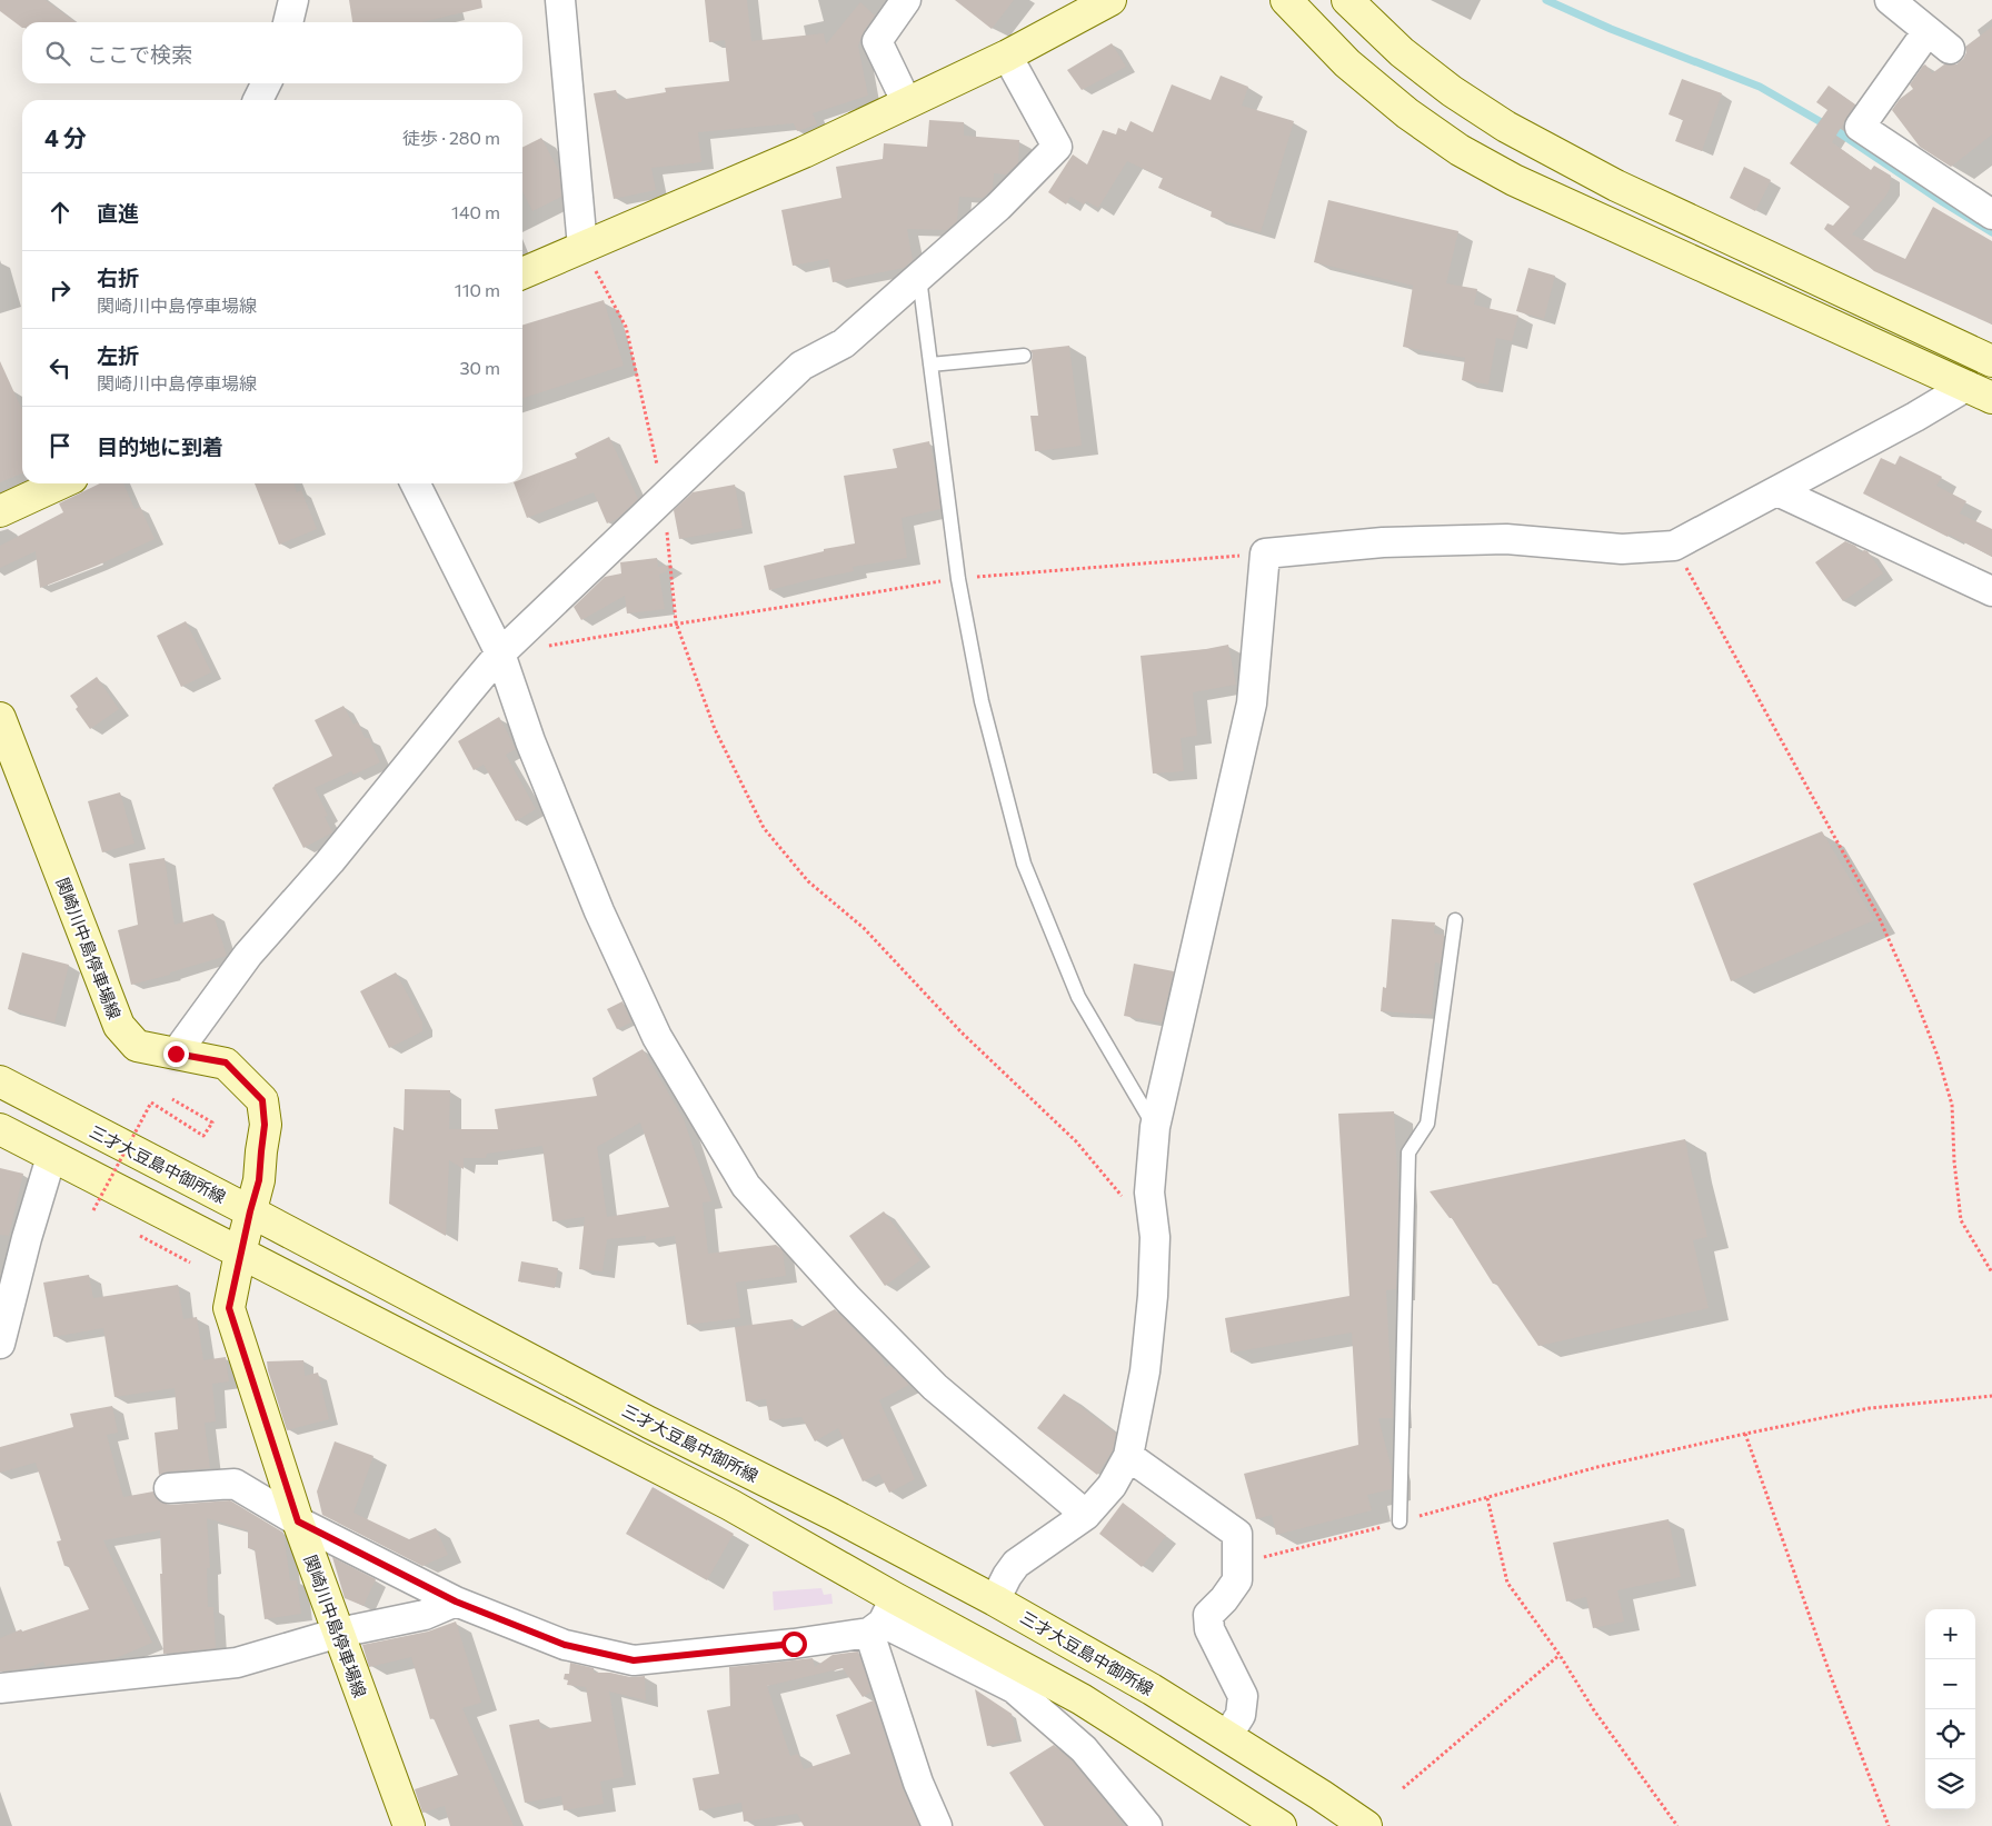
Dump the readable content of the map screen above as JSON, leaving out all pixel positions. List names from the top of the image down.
{
  "streets": {
    "main road": ["関崎川中島停車場線", "三才大豆島中御所線"]
  },
  "crossings": [
    ["関崎川中島停車場線", "三才大豆島中御所線"]
  ],
  "page": {
    "search": "ここで検索",
    "heading": ["4 分", "徒歩 · 280 m"],
    "list": [
      ["直進", "140 m"],
      ["右折", "関崎川中島停車場線", "110 m"],
      ["左折", "関崎川中島停車場線", "30 m"],
      "目的地に到着"
    ],
    "map_buttons": ["+", "−"]
  }
}
